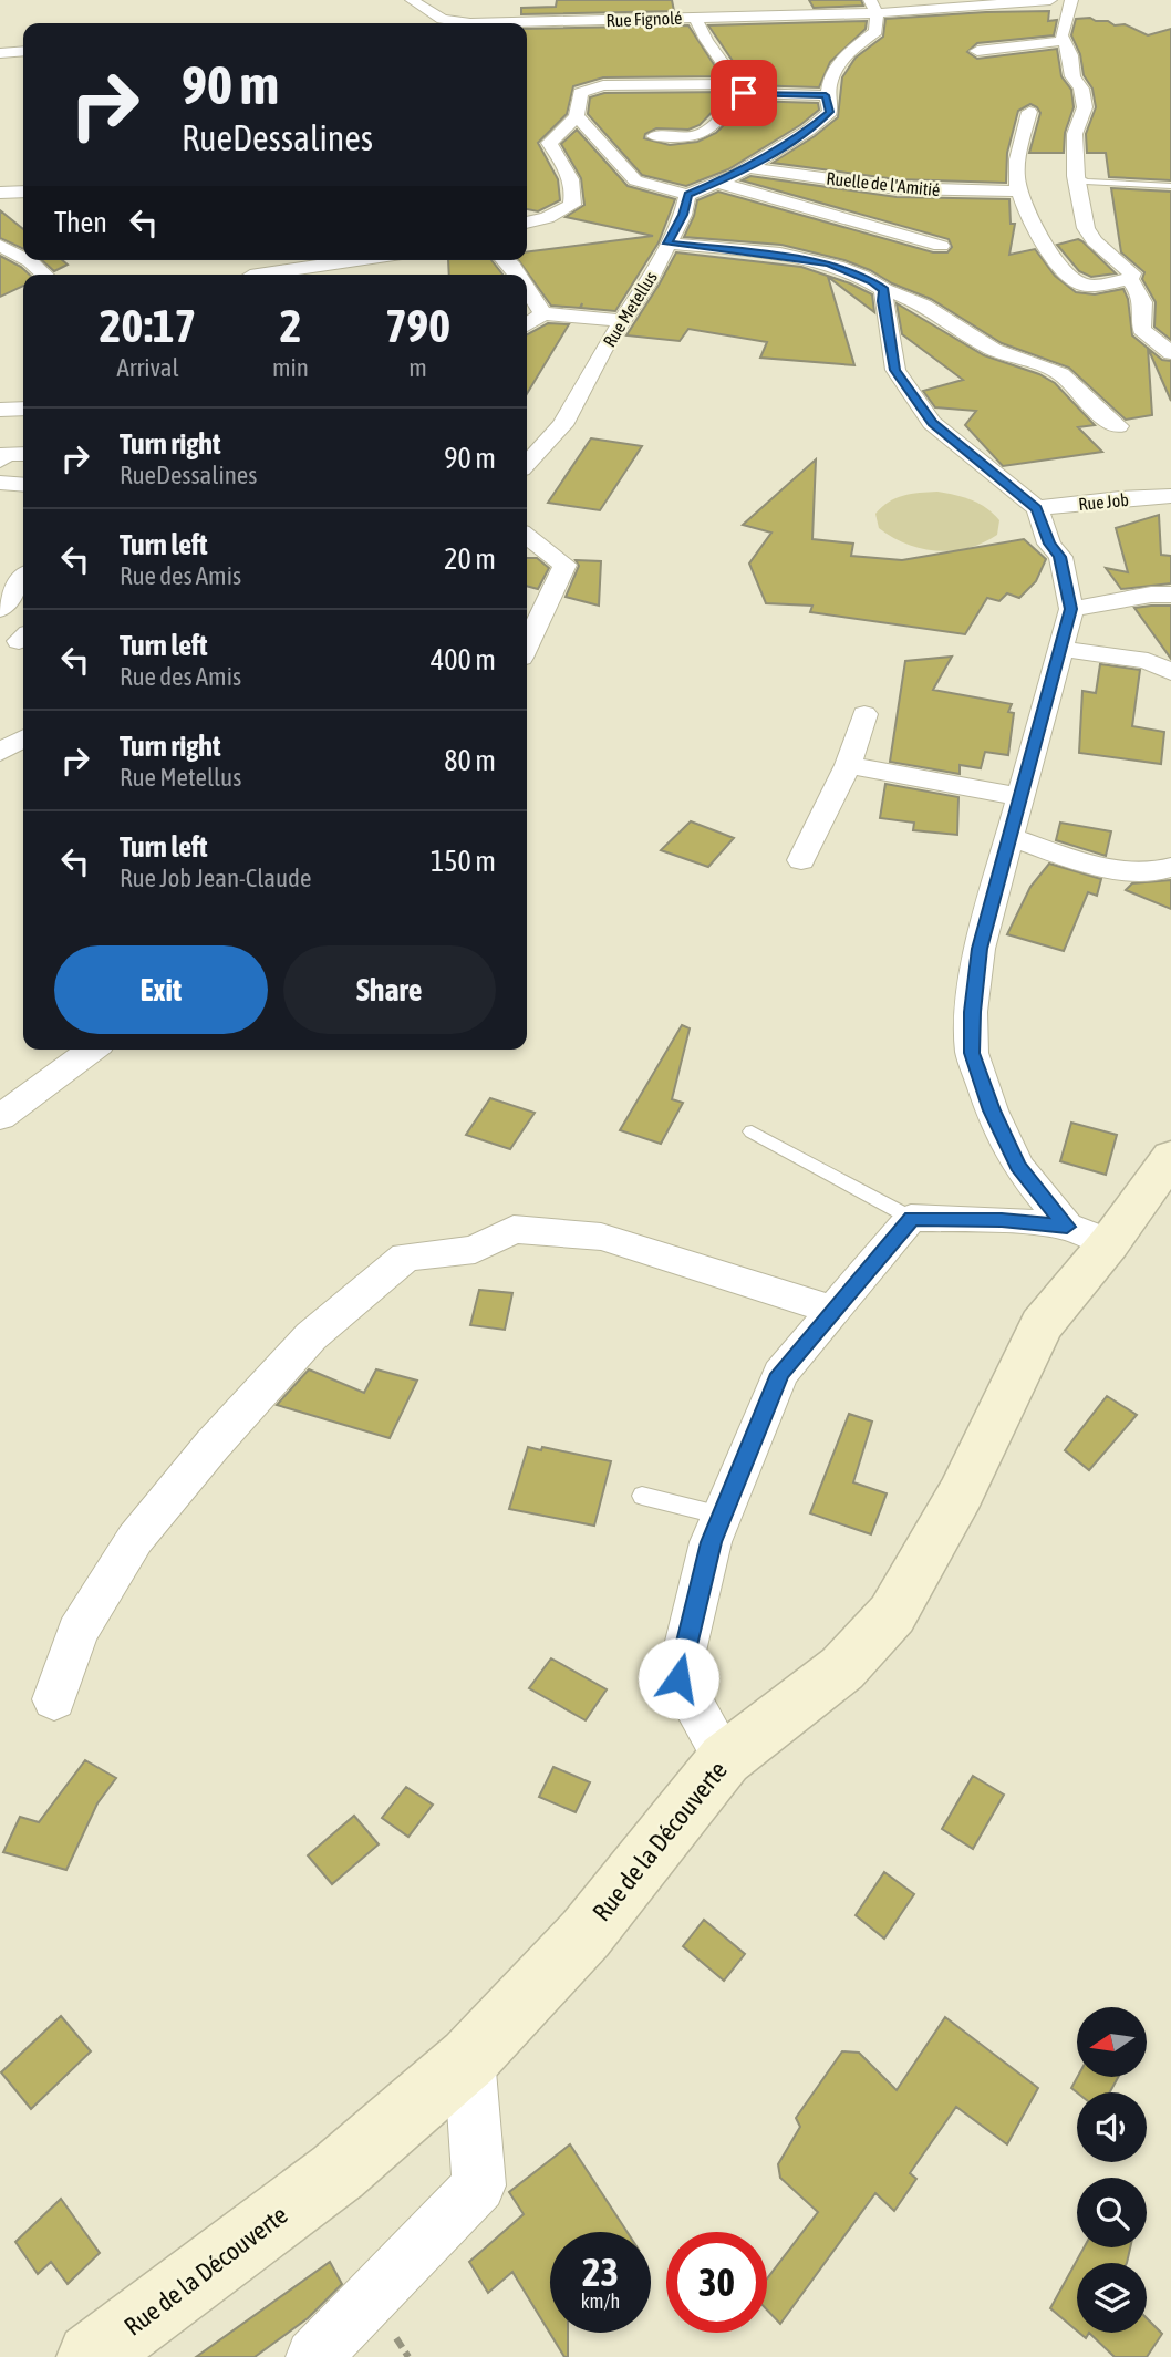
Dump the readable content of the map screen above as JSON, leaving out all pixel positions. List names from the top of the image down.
{
  "streets": {
    "street": [
      "Rue Fignolé",
      "Ruelle de l'Amitié",
      "Rue Metellus",
      "Rue Job",
      "Rue de la Découverte"
    ]
  },
  "north": "left",
  "page": {
    "turn": ["90 m", "RueDessalines"],
    "then": "Then",
    "eta": [
      "20:17",
      "Arrival",
      "2",
      "min",
      "790",
      "m"
    ],
    "list": [
      {
        "name": "Turn right",
        "note": "RueDessalines",
        "value": "90 m"
      },
      {
        "name": "Turn left",
        "note": "Rue des Amis",
        "value": "20 m"
      },
      {
        "name": "Turn left",
        "note": "Rue des Amis",
        "value": "400 m"
      },
      {
        "name": "Turn right",
        "note": "Rue Metellus",
        "value": "80 m"
      },
      {
        "name": "Turn left",
        "note": "Rue Job Jean-Claude",
        "value": "150 m"
      }
    ],
    "buttons": ["Exit", "Share"],
    "speed": "23 km/h",
    "limit": "30"
  }
}
